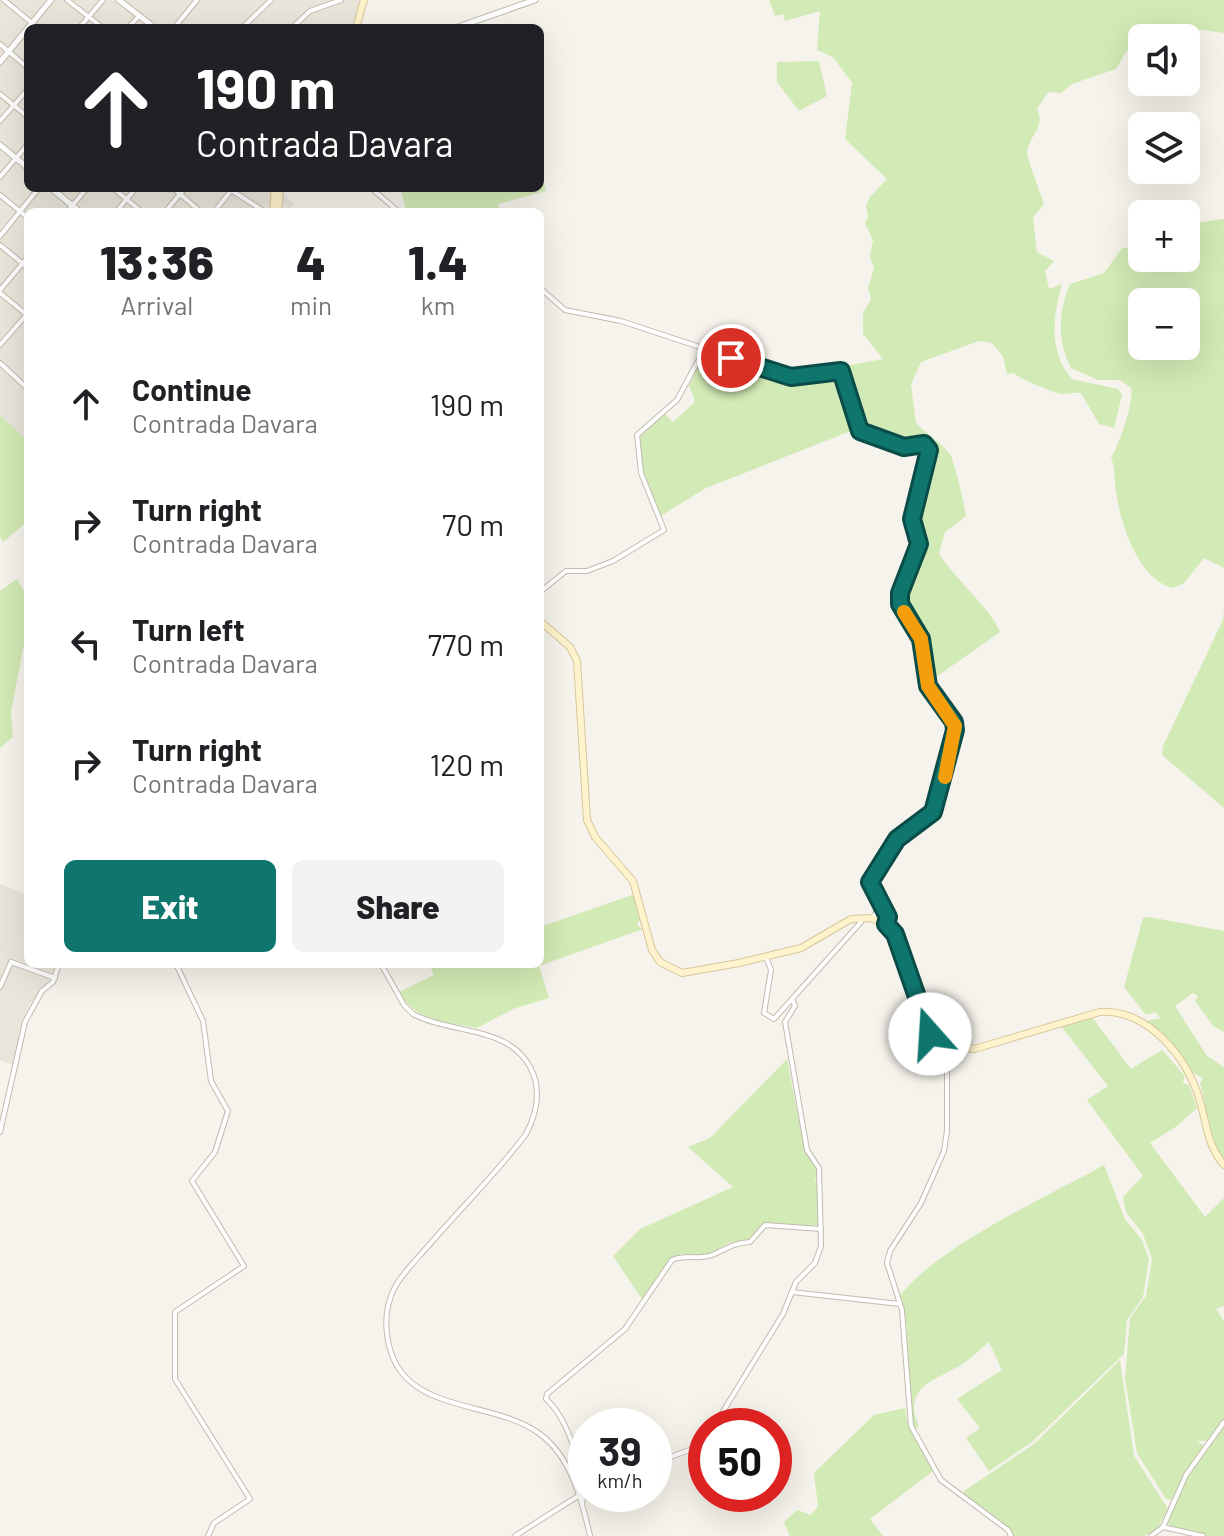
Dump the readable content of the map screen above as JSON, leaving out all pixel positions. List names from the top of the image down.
{
  "page": {
    "map_buttons": ["+", "−"],
    "turn": ["190 m", "Contrada Davara"],
    "eta": [
      "13:36",
      "Arrival",
      "4",
      "min",
      "1.4",
      "km"
    ],
    "list": [
      {
        "name": "Continue",
        "note": "Contrada Davara",
        "value": "190 m"
      },
      {
        "name": "Turn right",
        "note": "Contrada Davara",
        "value": "70 m"
      },
      {
        "name": "Turn left",
        "note": "Contrada Davara",
        "value": "770 m"
      },
      {
        "name": "Turn right",
        "note": "Contrada Davara",
        "value": "120 m"
      }
    ],
    "buttons": ["Exit", "Share"],
    "speed": "39 km/h",
    "limit": "50"
  }
}
